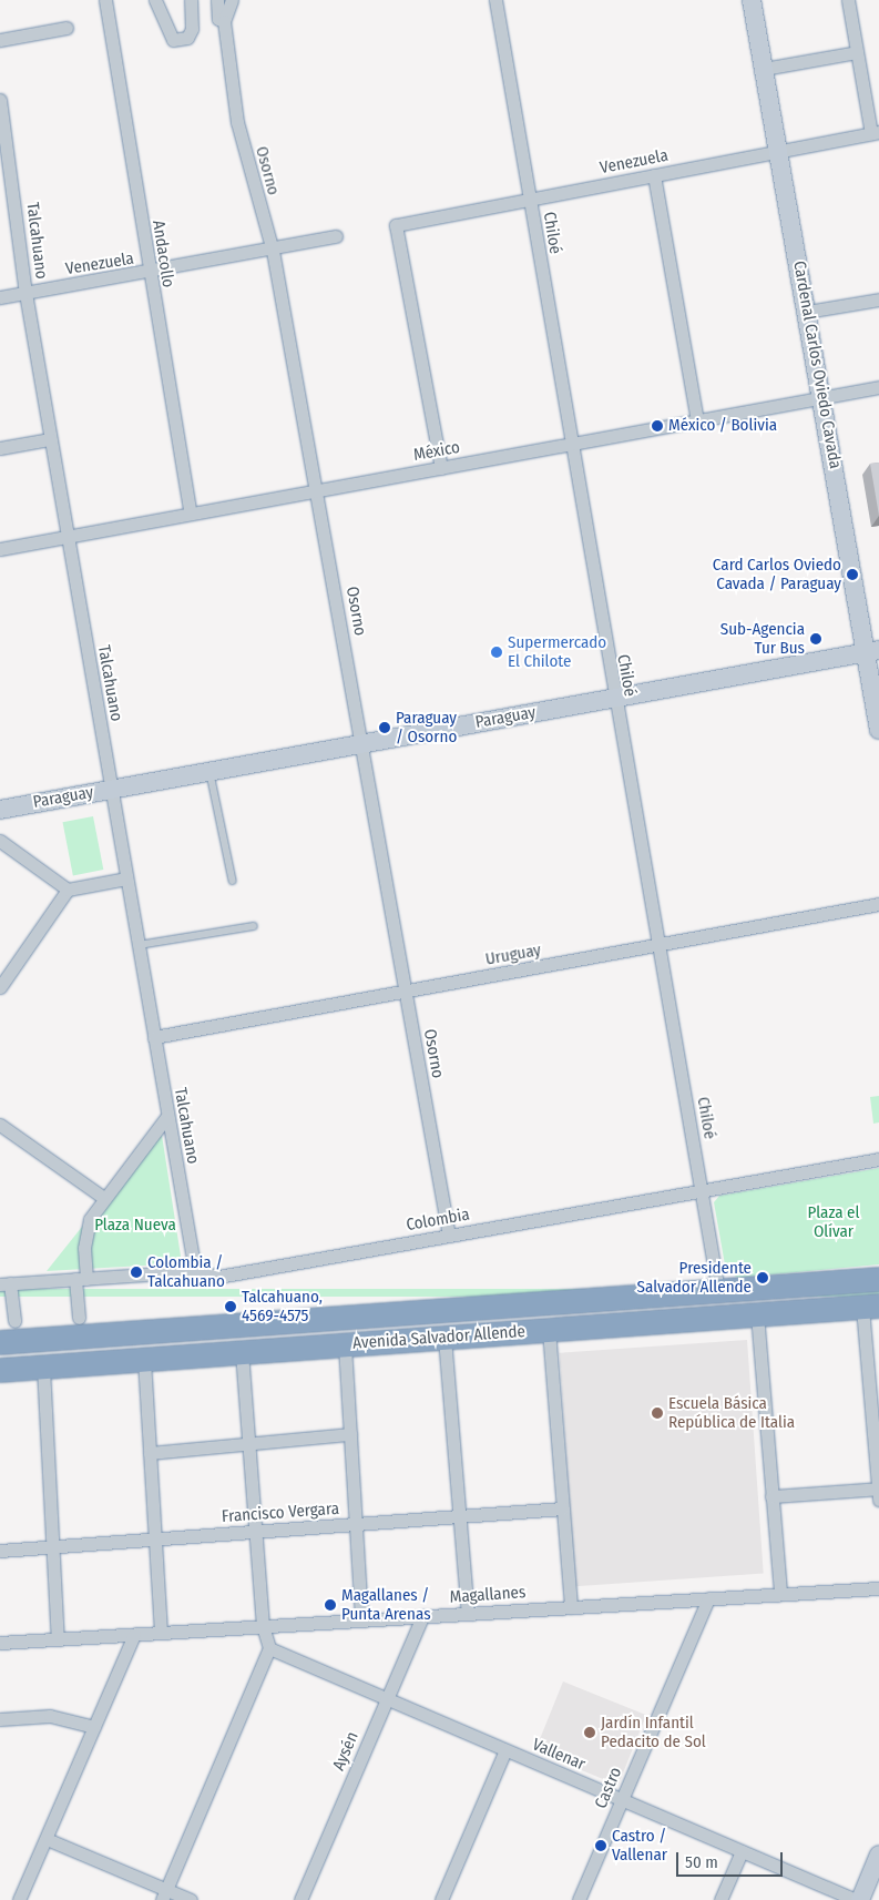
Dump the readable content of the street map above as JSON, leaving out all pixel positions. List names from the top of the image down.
{
  "streets": {
    "highway": ["Avenida Salvador Allende"],
    "street": [
      "Venezuela",
      "Osorno",
      "Chiloé",
      "Talcahuano",
      "Andacollo",
      "Cardenal Carlos Oviedo Cavada",
      "México",
      "Paraguay",
      "Uruguay",
      "Colombia",
      "Francisco Vergara",
      "Magallanes",
      "Aysén",
      "Vallenar",
      "Castro"
    ]
  },
  "crossings": [
    ["Venezuela", "Osorno"],
    ["Venezuela", "Chiloé"],
    ["Venezuela", "Talcahuano"],
    ["Venezuela", "Andacollo"],
    ["Venezuela", "Cardenal Carlos Oviedo Cavada"],
    ["Venezuela", "México"],
    ["Osorno", "México"],
    ["Osorno", "Paraguay"],
    ["Osorno", "Uruguay"],
    ["Osorno", "Colombia"],
    ["Chiloé", "México"],
    ["Chiloé", "Paraguay"],
    ["Chiloé", "Uruguay"],
    ["Chiloé", "Colombia"],
    ["Chiloé", "Avenida Salvador Allende"],
    ["Talcahuano", "México"],
    ["Talcahuano", "Paraguay"],
    ["Talcahuano", "Uruguay"],
    ["Talcahuano", "Colombia"],
    ["Andacollo", "México"],
    ["Cardenal Carlos Oviedo Cavada", "México"],
    ["Cardenal Carlos Oviedo Cavada", "Paraguay"],
    ["Magallanes", "Aysén"],
    ["Magallanes", "Castro"],
    ["Aysén", "Vallenar"],
    ["Vallenar", "Castro"]
  ],
  "parks": ["Plaza el Olívar", "Plaza Nueva"],
  "places": [
    "México / Bolivia",
    "Card Carlos Oviedo Cavada / Paraguay",
    "Sub-Agencia Tur Bus",
    "Supermercado El Chilote",
    "Paraguay / Osorno",
    "Colombia / Talcahuano",
    "Presidente Salvador Allende",
    "Talcahuano, 4569-4575",
    "Escuela Básica República de Italia",
    "Magallanes / Punta Arenas",
    "Jardín Infantil Pedacito de Sol",
    "Castro / Vallenar"
  ],
  "scale_bar": "50 m"
}
